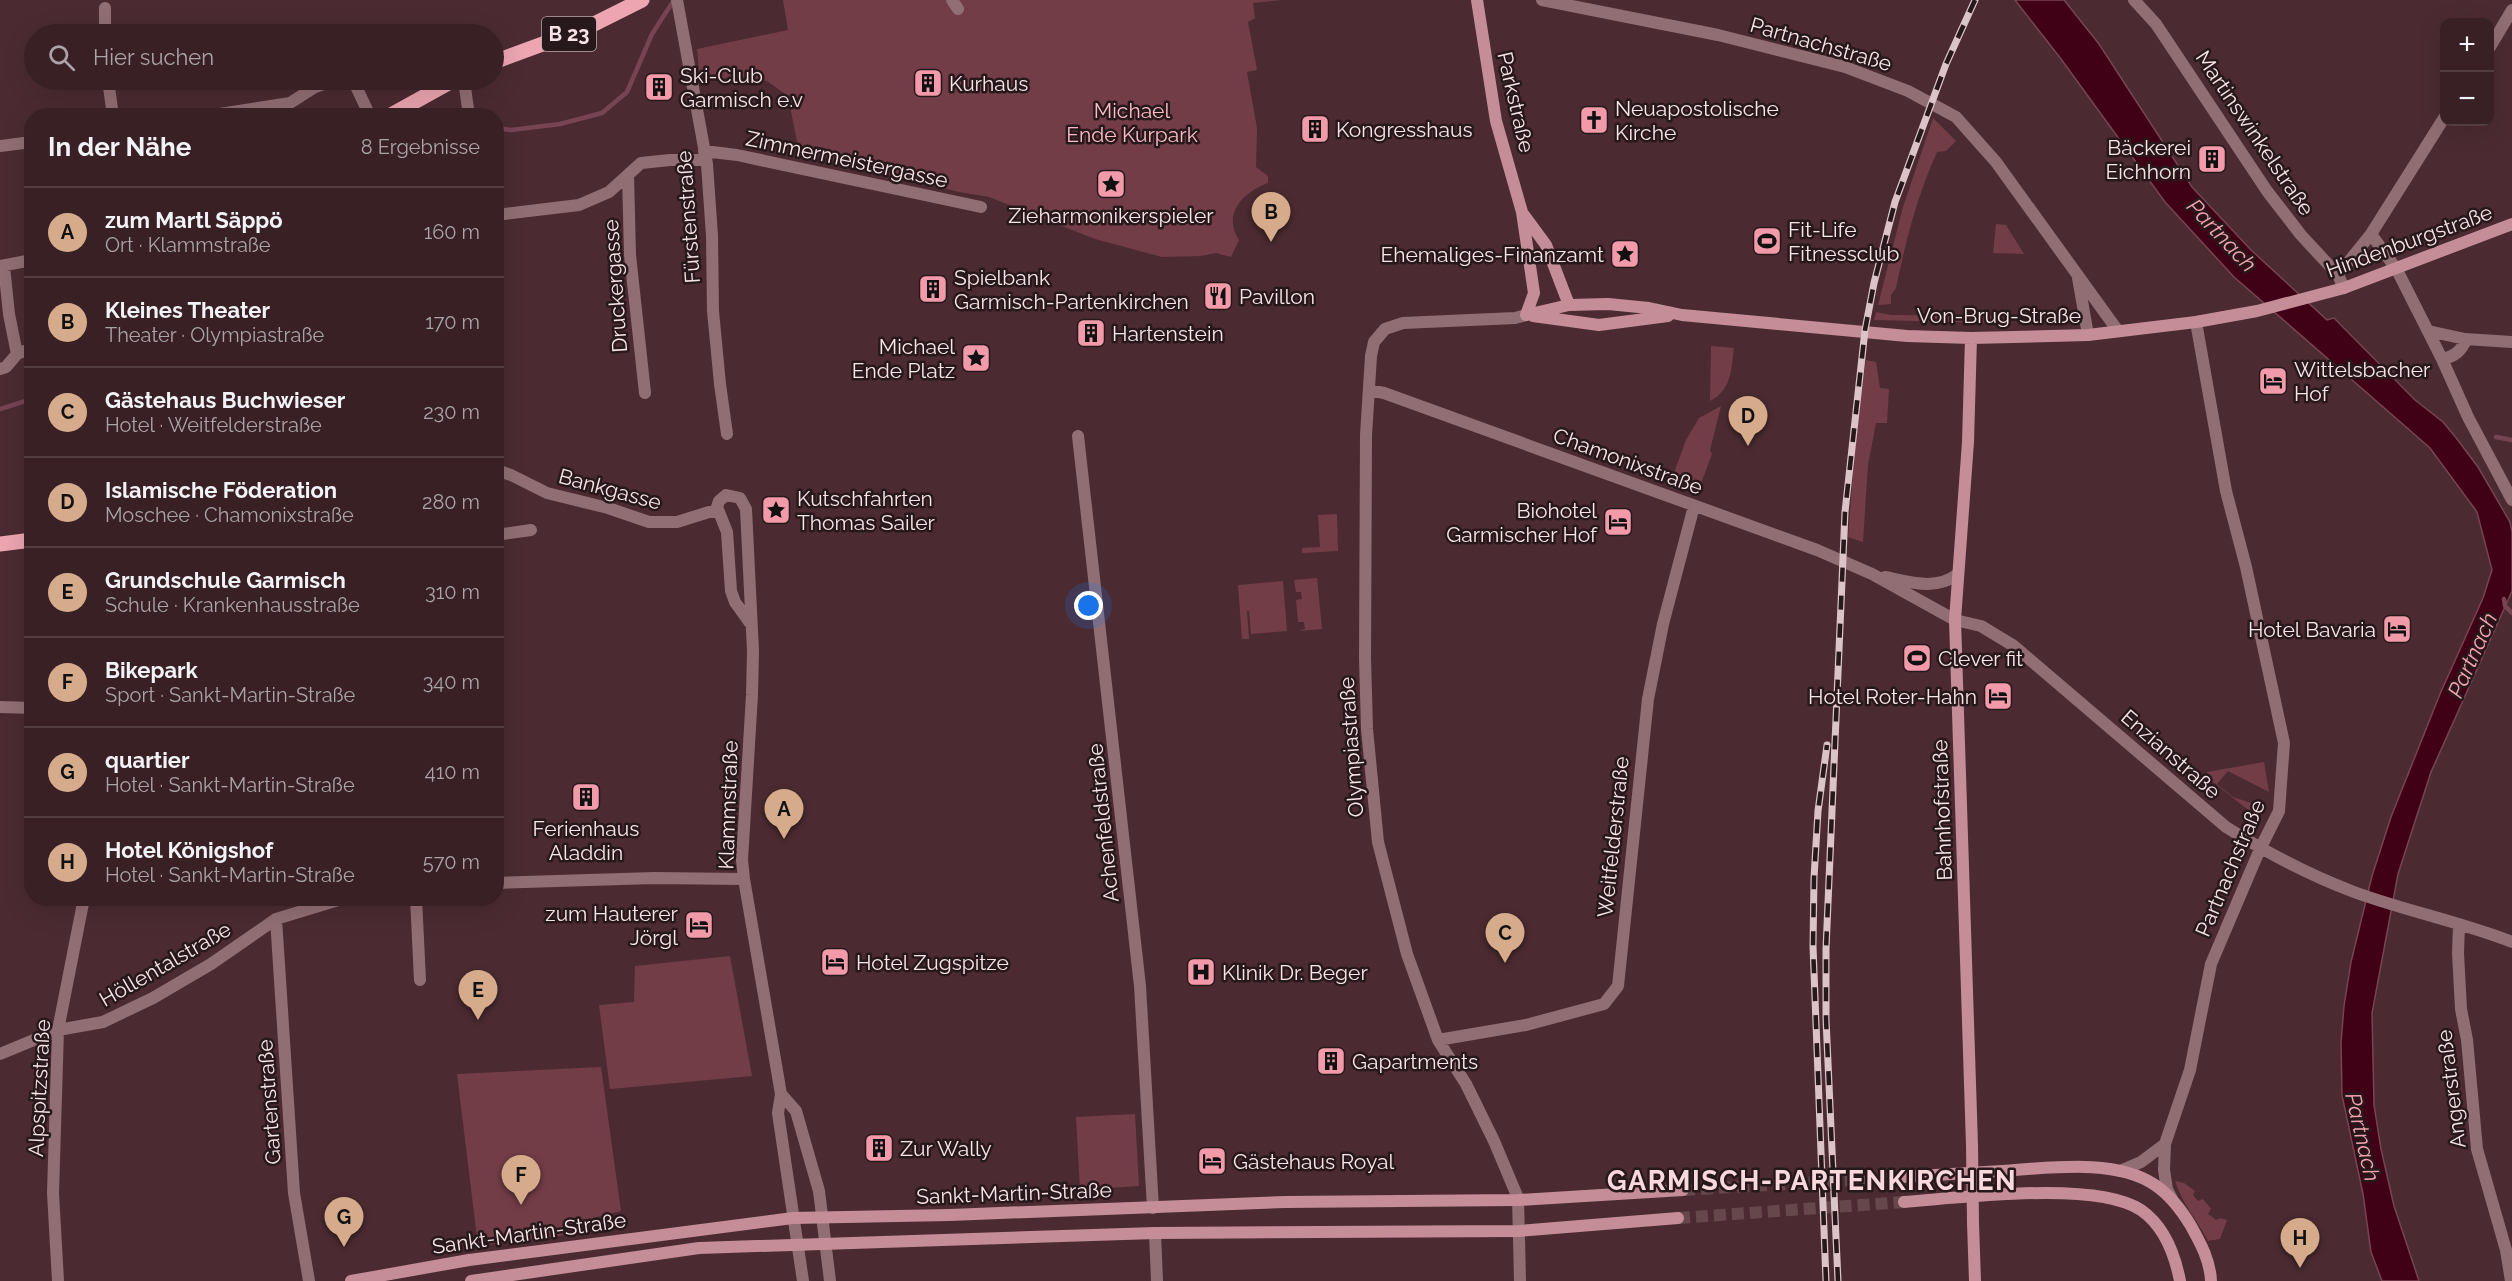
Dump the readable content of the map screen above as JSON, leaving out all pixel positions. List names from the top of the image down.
{
  "streets": {
    "main road": [
      "B 23",
      "Parkstraße",
      "Hindenburgstraße",
      "Von-Brug-Straße",
      "Bahnhofstraße",
      "Sankt-Martin-Straße"
    ],
    "street": [
      "Partnachstraße",
      "Martinswinkelstraße",
      "Zimmermeistergasse",
      "Fürstenstraße",
      "Druckergasse",
      "Chamonixstraße",
      "Bankgasse",
      "Olympiastraße",
      "Enzianstraße",
      "Klammstraße",
      "Achenfeldstraße",
      "Weitfelderstraße",
      "Höllentalstraße",
      "Alpspitzstraße",
      "Angerstraße",
      "Gartenstraße"
    ]
  },
  "crossings": [
    ["Partnachstraße", "Von-Brug-Straße"],
    ["Partnachstraße", "Enzianstraße"],
    ["Parkstraße", "Von-Brug-Straße"],
    ["Parkstraße", "Olympiastraße"],
    ["Martinswinkelstraße", "Hindenburgstraße"],
    ["Zimmermeistergasse", "Fürstenstraße"],
    ["Zimmermeistergasse", "Druckergasse"],
    ["Hindenburgstraße", "Von-Brug-Straße"],
    ["Von-Brug-Straße", "Olympiastraße"],
    ["Von-Brug-Straße", "Bahnhofstraße"],
    ["Chamonixstraße", "Olympiastraße"],
    ["Chamonixstraße", "Enzianstraße"],
    ["Chamonixstraße", "Bahnhofstraße"],
    ["Chamonixstraße", "Weitfelderstraße"],
    ["Bankgasse", "Klammstraße"],
    ["Olympiastraße", "Weitfelderstraße"],
    ["Olympiastraße", "Sankt-Martin-Straße"],
    ["Enzianstraße", "Bahnhofstraße"],
    ["Enzianstraße", "Angerstraße"],
    ["Klammstraße", "Sankt-Martin-Straße"],
    ["Achenfeldstraße", "Sankt-Martin-Straße"],
    ["Höllentalstraße", "Alpspitzstraße"],
    ["Höllentalstraße", "Gartenstraße"]
  ],
  "districts": ["GARMISCH-PARTENKIRCHEN"],
  "water": ["Partnach"],
  "parks": ["Michael Ende Kurpark"],
  "places": {
    "building": [
      "Kurhaus",
      "Ski-Club Garmisch e.v",
      "Kongresshaus",
      "Bäckerei Eichhorn",
      "Spielbank Garmisch-Partenkirchen",
      "Hartenstein",
      "Ferienhaus Aladdin",
      "Gapartments",
      "Zur Wally"
    ],
    "church": ["Neuapostolische Kirche"],
    "place": [
      "Zieharmonikerspieler",
      "Ehemaliges-Finanzamt",
      "Michael Ende Platz",
      "Kutschfahrten Thomas Sailer"
    ],
    "sports": ["Fit-Life Fitnessclub", "Clever fit"],
    "restaurant": ["Pavillon"],
    "hotel": [
      "Wittelsbacher Hof",
      "Biohotel Garmischer Hof",
      "Hotel Bavaria",
      "Hotel Roter-Hahn",
      "zum Hauterer Jörgl",
      "Hotel Zugspitze",
      "Gästehaus Royal"
    ],
    "hospital": ["Klinik Dr. Beger"]
  },
  "page": {
    "map_buttons": ["+", "−"],
    "search": "Hier suchen",
    "heading": ["In der Nähe", "8 Ergebnisse"],
    "list": [
      {
        "mark": "A",
        "name": "zum Martl Säppö",
        "note": "Ort · Klammstraße",
        "value": "160 m"
      },
      {
        "mark": "B",
        "name": "Kleines Theater",
        "note": "Theater · Olympiastraße",
        "value": "170 m"
      },
      {
        "mark": "C",
        "name": "Gästehaus Buchwieser",
        "note": "Hotel · Weitfelderstraße",
        "value": "230 m"
      },
      {
        "mark": "D",
        "name": "Islamische Föderation",
        "note": "Moschee · Chamonixstraße",
        "value": "280 m"
      },
      {
        "mark": "E",
        "name": "Grundschule Garmisch",
        "note": "Schule · Krankenhausstraße",
        "value": "310 m"
      },
      {
        "mark": "F",
        "name": "Bikepark",
        "note": "Sport · Sankt-Martin-Straße",
        "value": "340 m"
      },
      {
        "mark": "G",
        "name": "quartier",
        "note": "Hotel · Sankt-Martin-Straße",
        "value": "410 m"
      },
      {
        "mark": "H",
        "name": "Hotel Königshof",
        "note": "Hotel · Sankt-Martin-Straße",
        "value": "570 m"
      }
    ],
    "pins": [
      "B",
      "D",
      "A",
      "C",
      "E",
      "F",
      "G",
      "H"
    ]
  }
}
